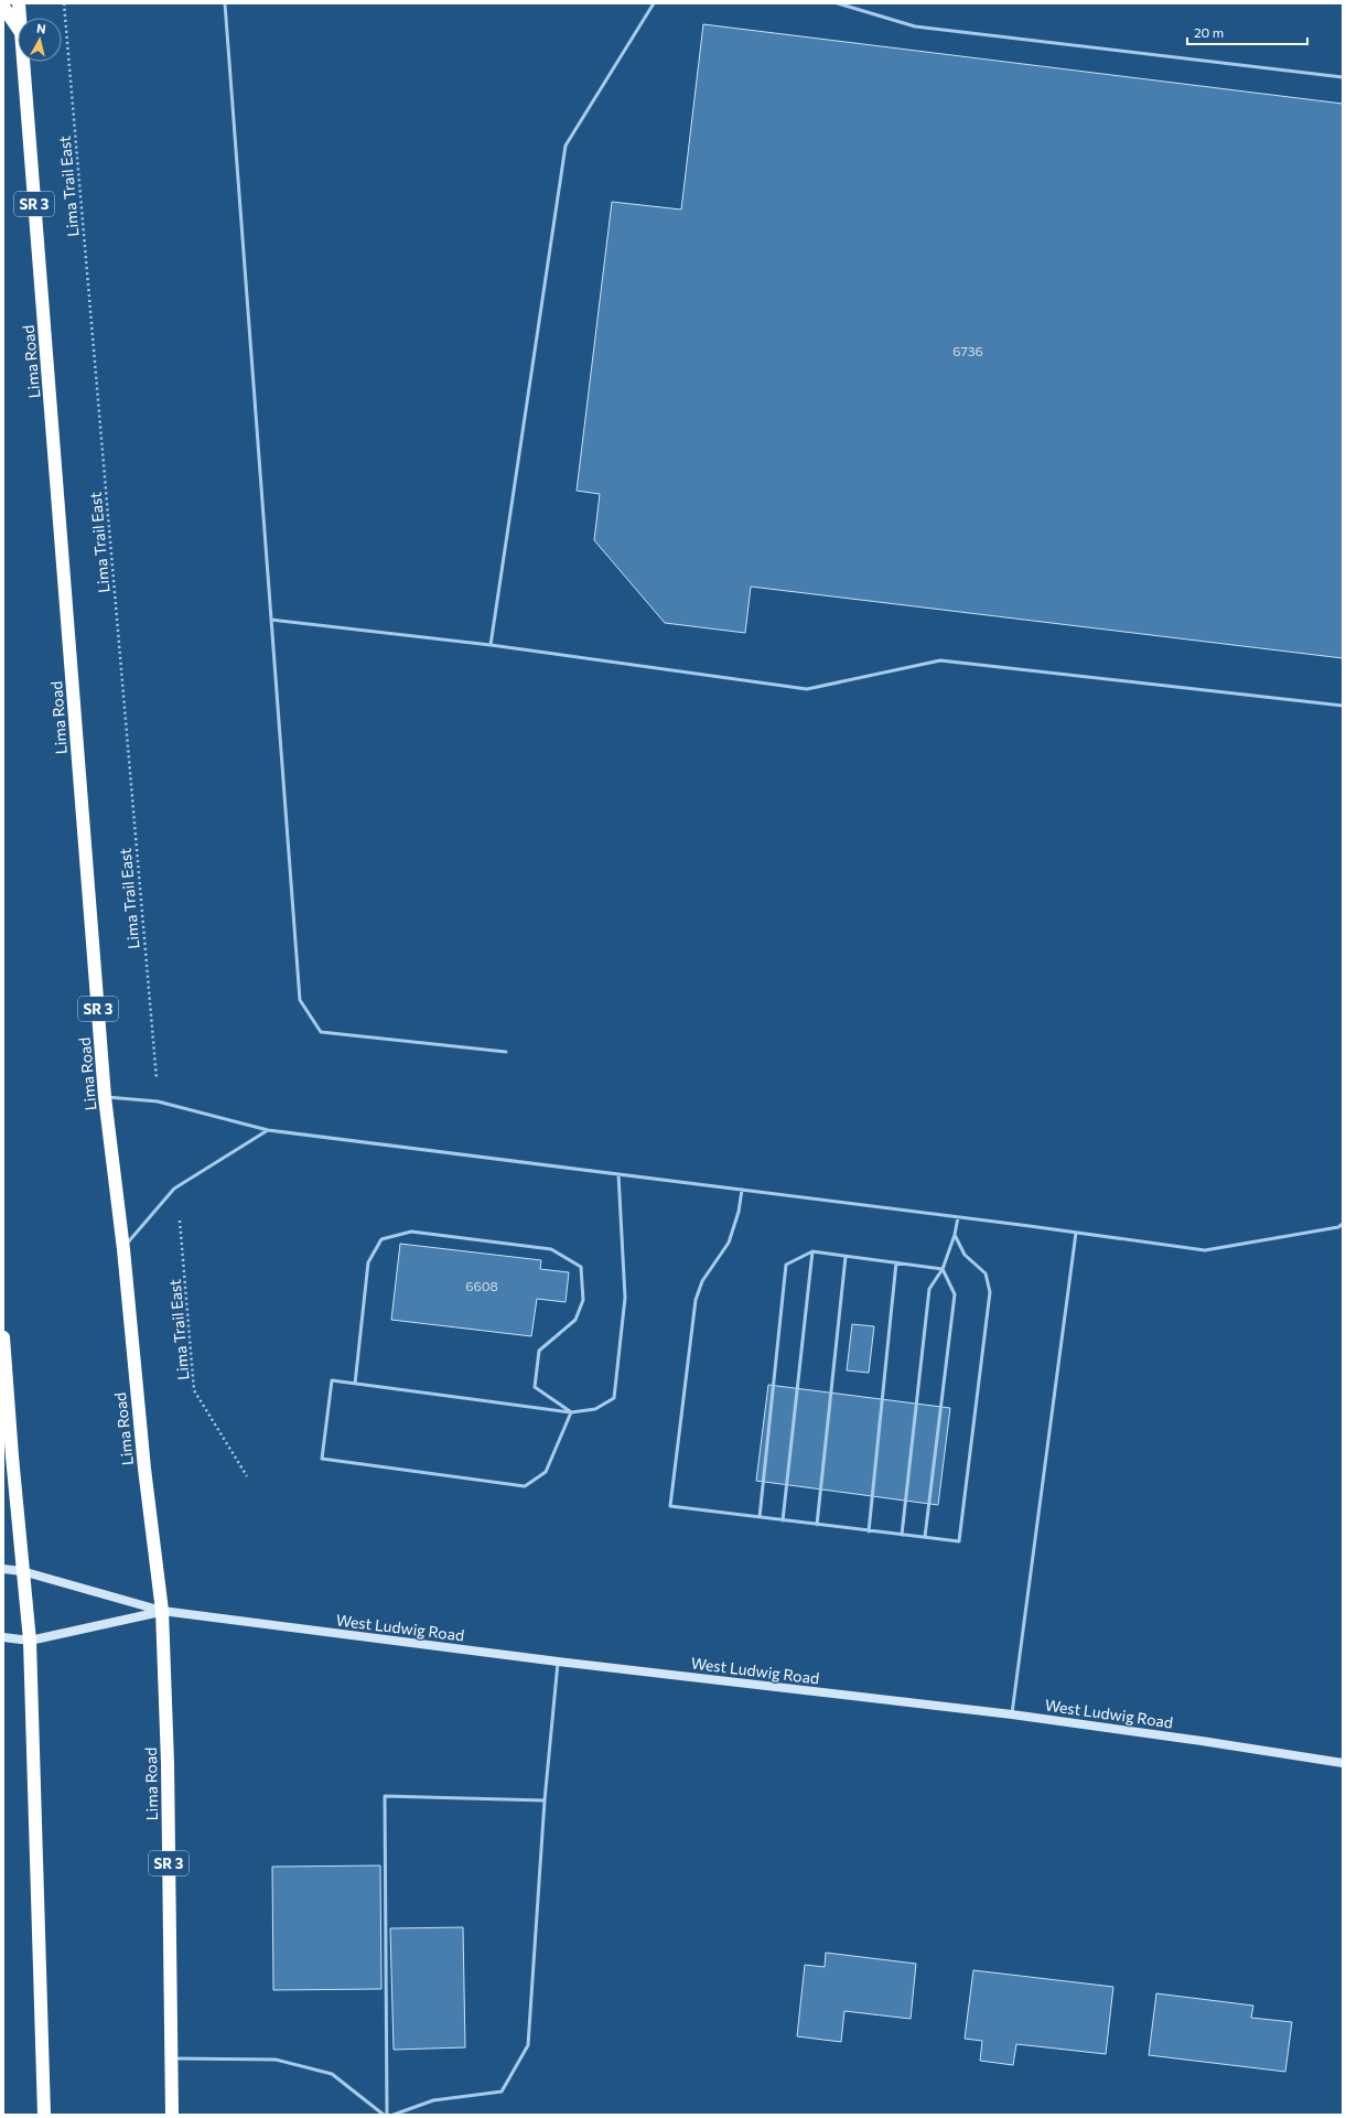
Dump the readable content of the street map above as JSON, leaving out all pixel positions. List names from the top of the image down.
{
  "streets": {
    "highway": ["SR 3", "Lima Road"],
    "main road": ["West Ludwig Road"],
    "path": ["Lima Trail East"]
  },
  "crossings": [
    ["Lima Road", "West Ludwig Road"]
  ],
  "house_numbers": ["6736", "6608"],
  "scale_bar": "20 m",
  "north": "top"
}
